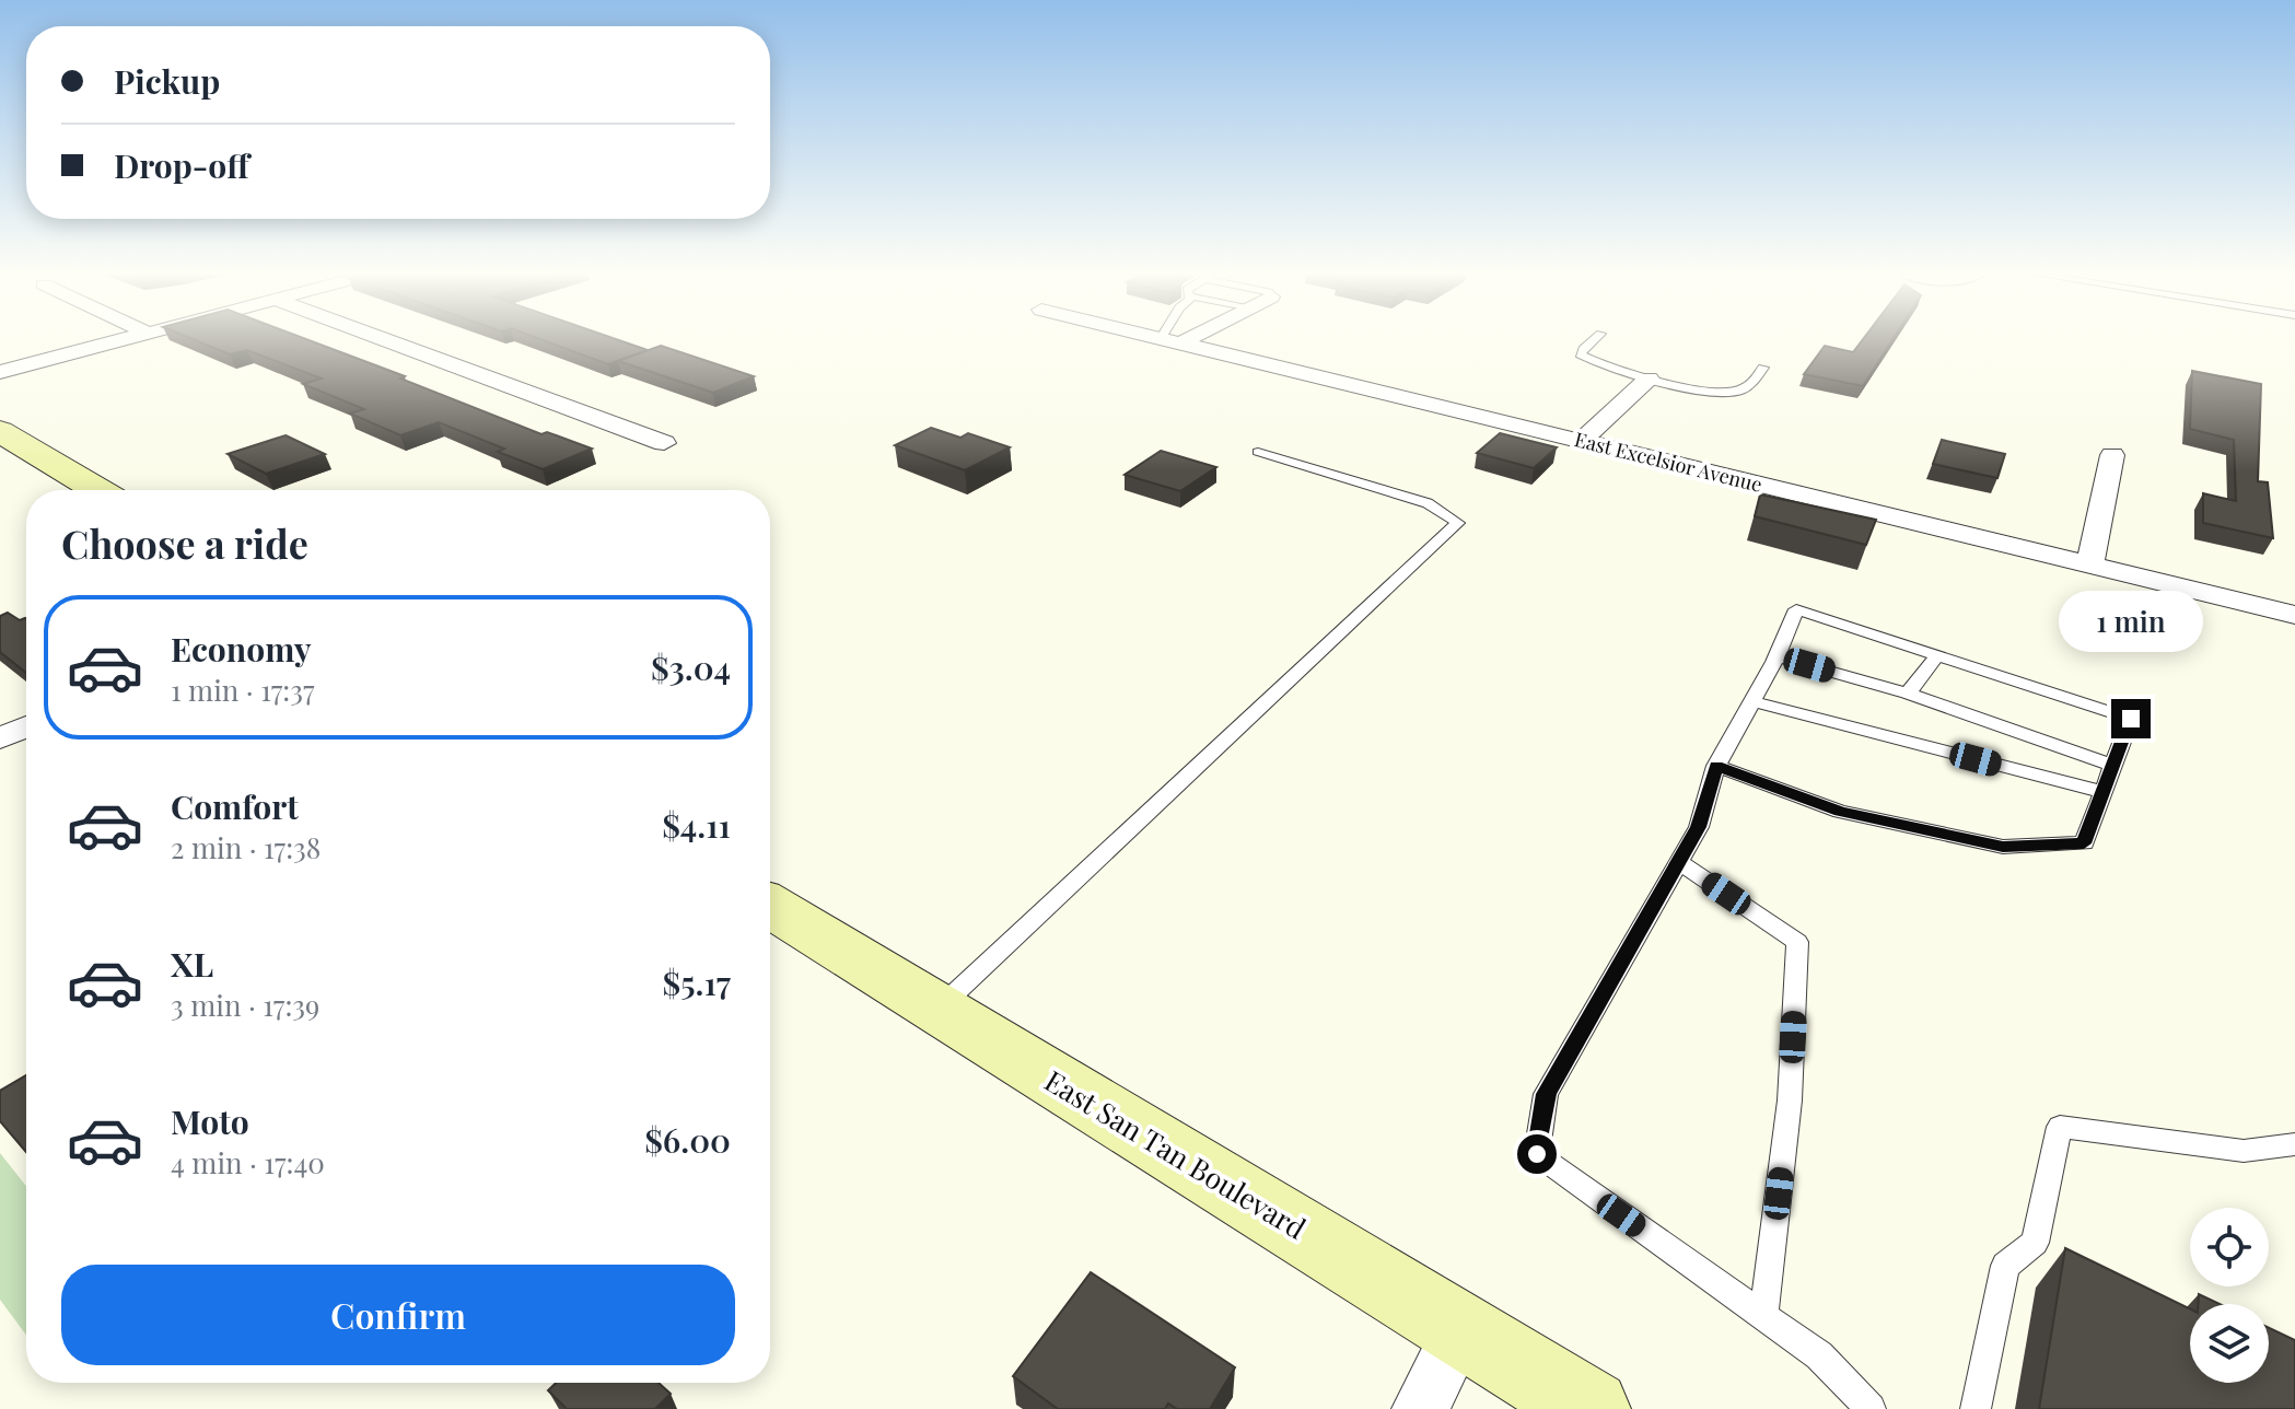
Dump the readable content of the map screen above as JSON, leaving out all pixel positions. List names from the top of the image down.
{
  "streets": {
    "street": ["East Excelsior Avenue", "East San Tan Boulevard"]
  },
  "page": {
    "banner": ["Pickup", "Drop-off"],
    "heading": "Choose a ride",
    "bubble": "1 min",
    "list": [
      {
        "name": "Economy",
        "note": "1 min · 17:37",
        "value": "$3.04"
      },
      {
        "name": "Comfort",
        "note": "2 min · 17:38",
        "value": "$4.11"
      },
      {
        "name": "XL",
        "note": "3 min · 17:39",
        "value": "$5.17"
      },
      {
        "name": "Moto",
        "note": "4 min · 17:40",
        "value": "$6.00"
      }
    ],
    "buttons": "Confirm"
  }
}
